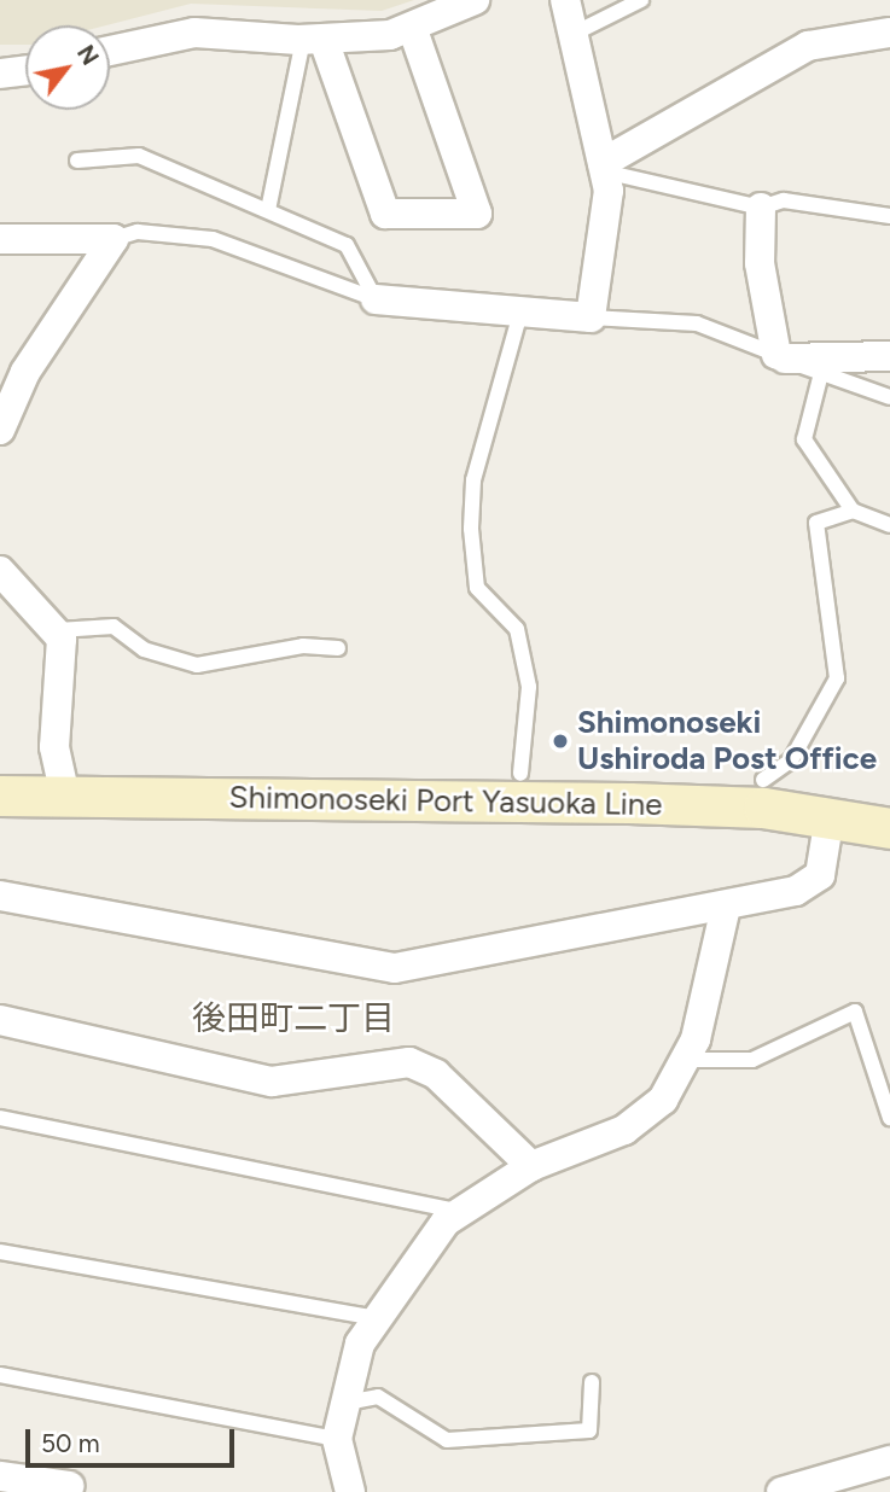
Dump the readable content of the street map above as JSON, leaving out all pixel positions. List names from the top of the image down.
{
  "streets": {
    "main road": ["Shimonoseki Port Yasuoka Line"]
  },
  "districts": ["後田町二丁目"],
  "places": ["Shimonoseki Ushiroda Post Office"],
  "scale_bar": "50 m",
  "north": "top right"
}
